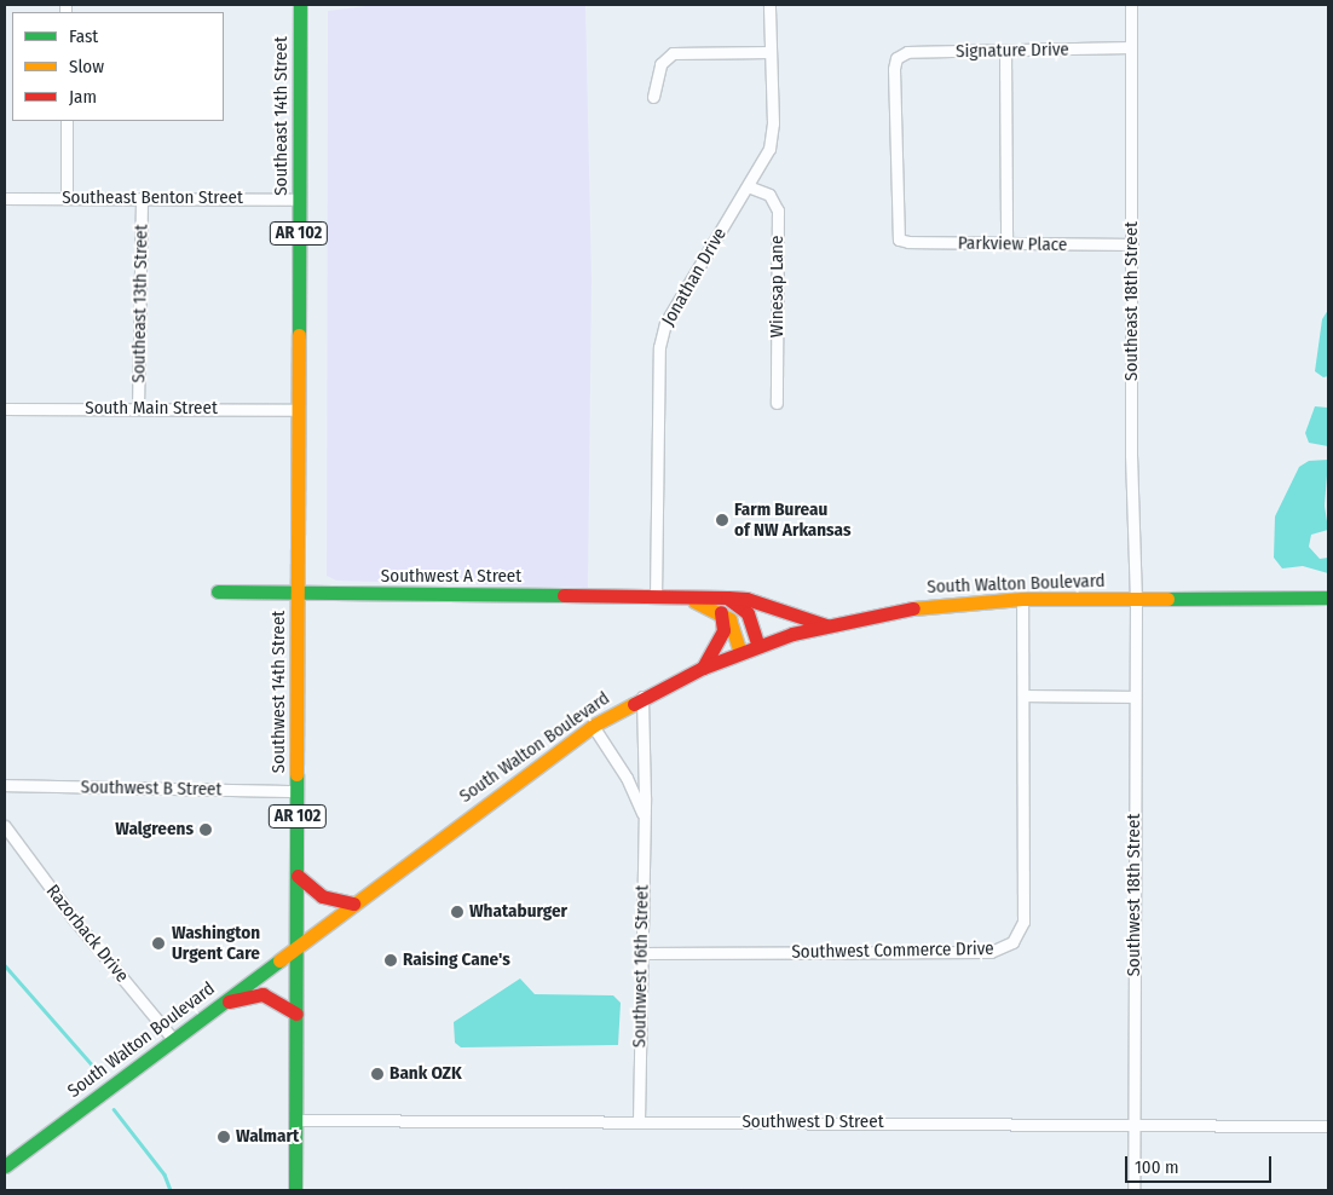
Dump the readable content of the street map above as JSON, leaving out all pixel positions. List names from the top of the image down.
{
  "streets": {
    "main road": [
      "Southeast 14th Street",
      "AR 102",
      "Southwest A Street",
      "South Walton Boulevard",
      "Southwest 14th Street"
    ],
    "street": [
      "Signature Drive",
      "Southeast Benton Street",
      "Parkview Place",
      "Jonathan Drive",
      "Winesap Lane",
      "Southeast 18th Street",
      "Southeast 13th Street",
      "South Main Street",
      "Southwest B Street",
      "Southwest 18th Street",
      "Razorback Drive",
      "Southwest Commerce Drive",
      "Southwest 16th Street",
      "Southwest D Street"
    ]
  },
  "crossings": [
    ["Signature Drive", "Parkview Place"],
    ["Signature Drive", "Southeast 18th Street"],
    ["Southeast 14th Street", "Southeast Benton Street"],
    ["Southeast 14th Street", "South Main Street"],
    ["Southeast 14th Street", "Southwest 14th Street"],
    ["Southeast Benton Street", "Southeast 13th Street"],
    ["Parkview Place", "Southeast 18th Street"],
    ["Jonathan Drive", "Winesap Lane"],
    ["Jonathan Drive", "Southwest A Street"],
    ["Southeast 18th Street", "South Walton Boulevard"],
    ["Southeast 18th Street", "Southwest 18th Street"],
    ["Southeast 13th Street", "South Main Street"],
    ["South Main Street", "Southwest 14th Street"],
    ["Southwest A Street", "South Walton Boulevard"],
    ["Southwest A Street", "Southwest 14th Street"],
    ["South Walton Boulevard", "Southwest 14th Street"],
    ["South Walton Boulevard", "Southwest 18th Street"],
    ["South Walton Boulevard", "Razorback Drive"],
    ["South Walton Boulevard", "Southwest Commerce Drive"],
    ["South Walton Boulevard", "Southwest 16th Street"],
    ["Southwest 14th Street", "Southwest B Street"],
    ["Southwest 14th Street", "Southwest D Street"],
    ["Southwest 18th Street", "Southwest D Street"],
    ["Southwest Commerce Drive", "Southwest 16th Street"],
    ["Southwest 16th Street", "Southwest D Street"]
  ],
  "places": [
    "Farm Bureau of NW Arkansas",
    "Walgreens",
    "Whataburger",
    "Washington Urgent Care",
    "Raising Cane's",
    "Bank OZK",
    "Walmart"
  ],
  "legend": ["Fast", "Slow", "Jam"],
  "scale_bar": "100 m"
}
